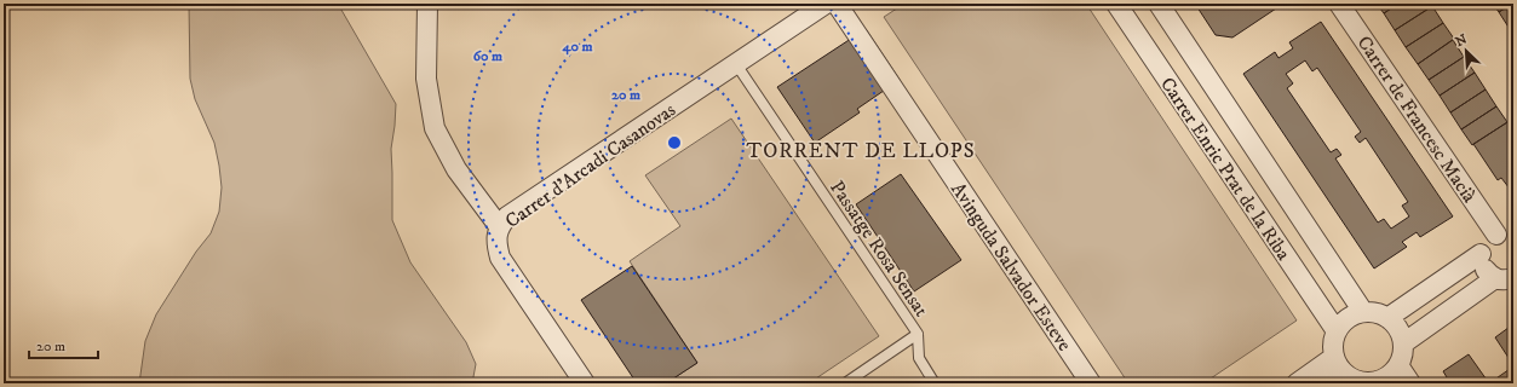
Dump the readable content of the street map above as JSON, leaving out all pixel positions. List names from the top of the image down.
{
  "streets": {
    "street": [
      "Carrer de Francesc Macià",
      "Carrer d'Arcadi Casanovas",
      "Carrer Enric Prat de la Riba",
      "Avinguda Salvador Esteve"
    ],
    "lane": ["Passatge Rosa Sensat"]
  },
  "crossings": [
    ["Carrer d'Arcadi Casanovas", "Passatge Rosa Sensat"]
  ],
  "districts": ["TORRENT DE LLOPS"],
  "scale_bar": "20 m",
  "north": "top left",
  "rings": ["40 m", "60 m", "20 m"]
}
